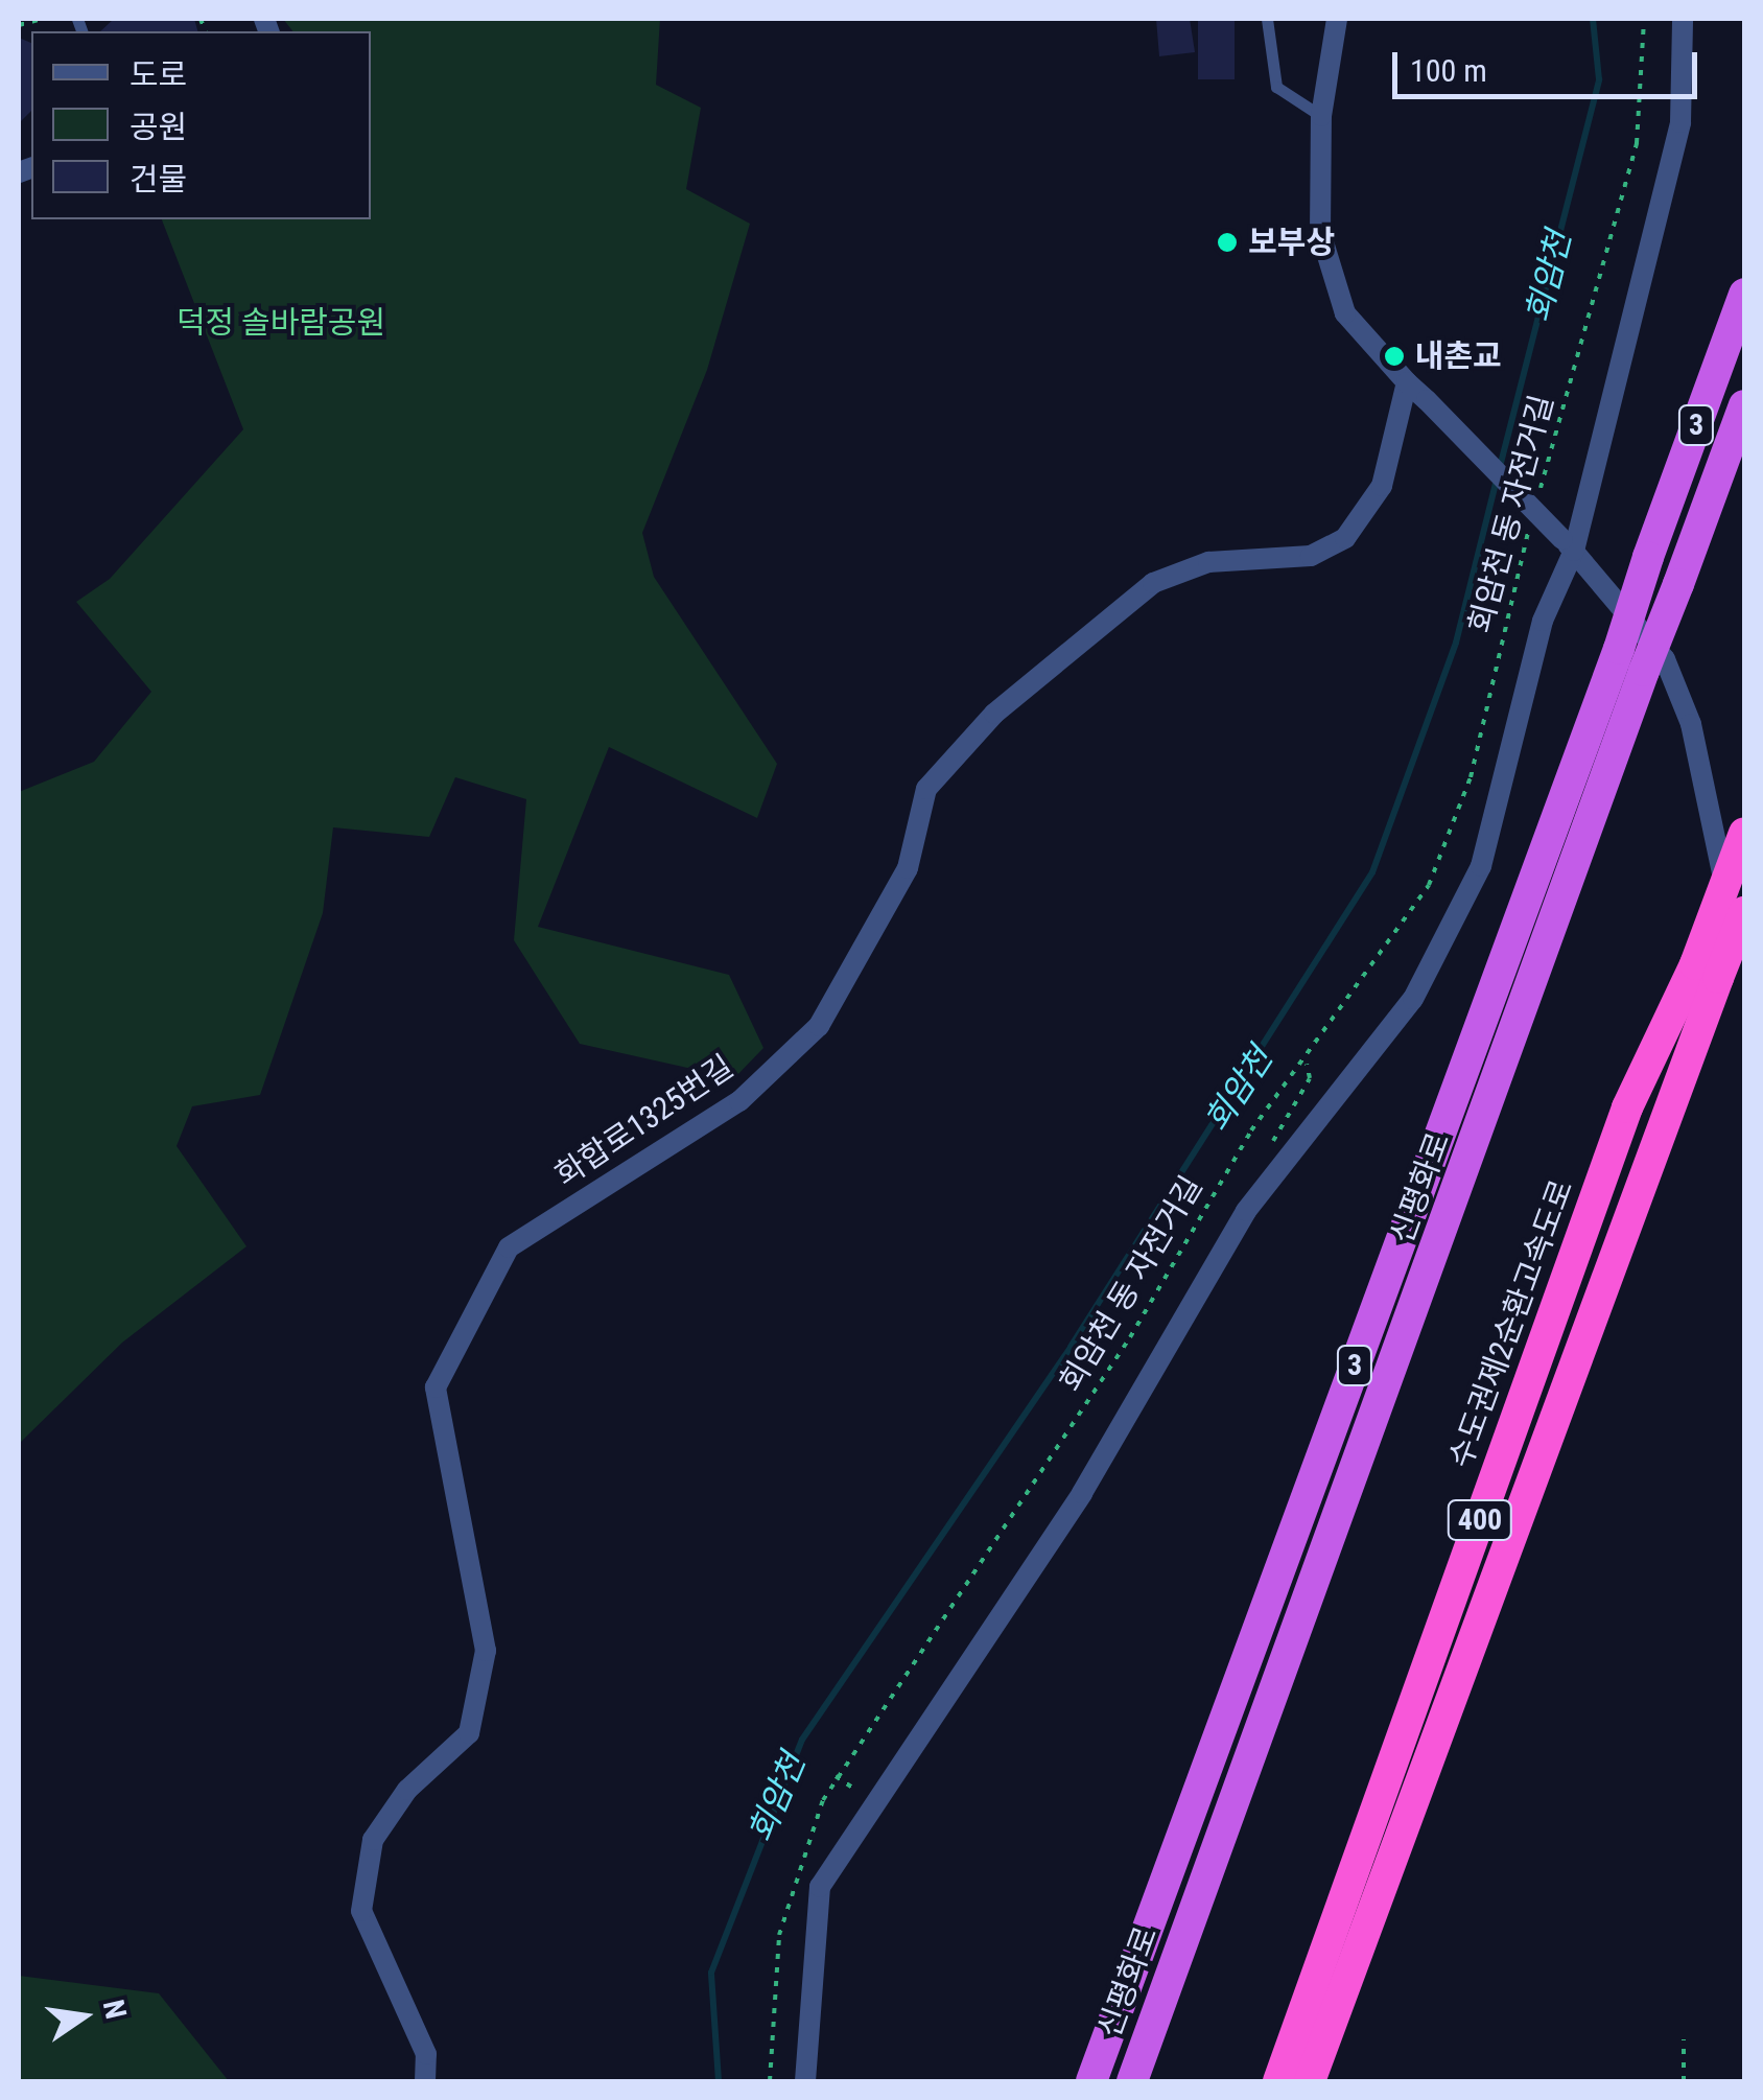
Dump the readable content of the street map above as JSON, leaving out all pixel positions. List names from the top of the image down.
{
  "streets": {
    "highway": [
      "3",
      "신평화로",
      "수도권제2순환고속도로",
      "400"
    ],
    "street": ["화합로1325번길"],
    "path": ["회암천 동 자전거길"]
  },
  "water": ["회암천"],
  "parks": ["덕정 솔바람공원"],
  "places": ["보부상", "내촌교"],
  "legend": ["도로", "공원", "건물"],
  "scale_bar": "100 m",
  "north": "right"
}
